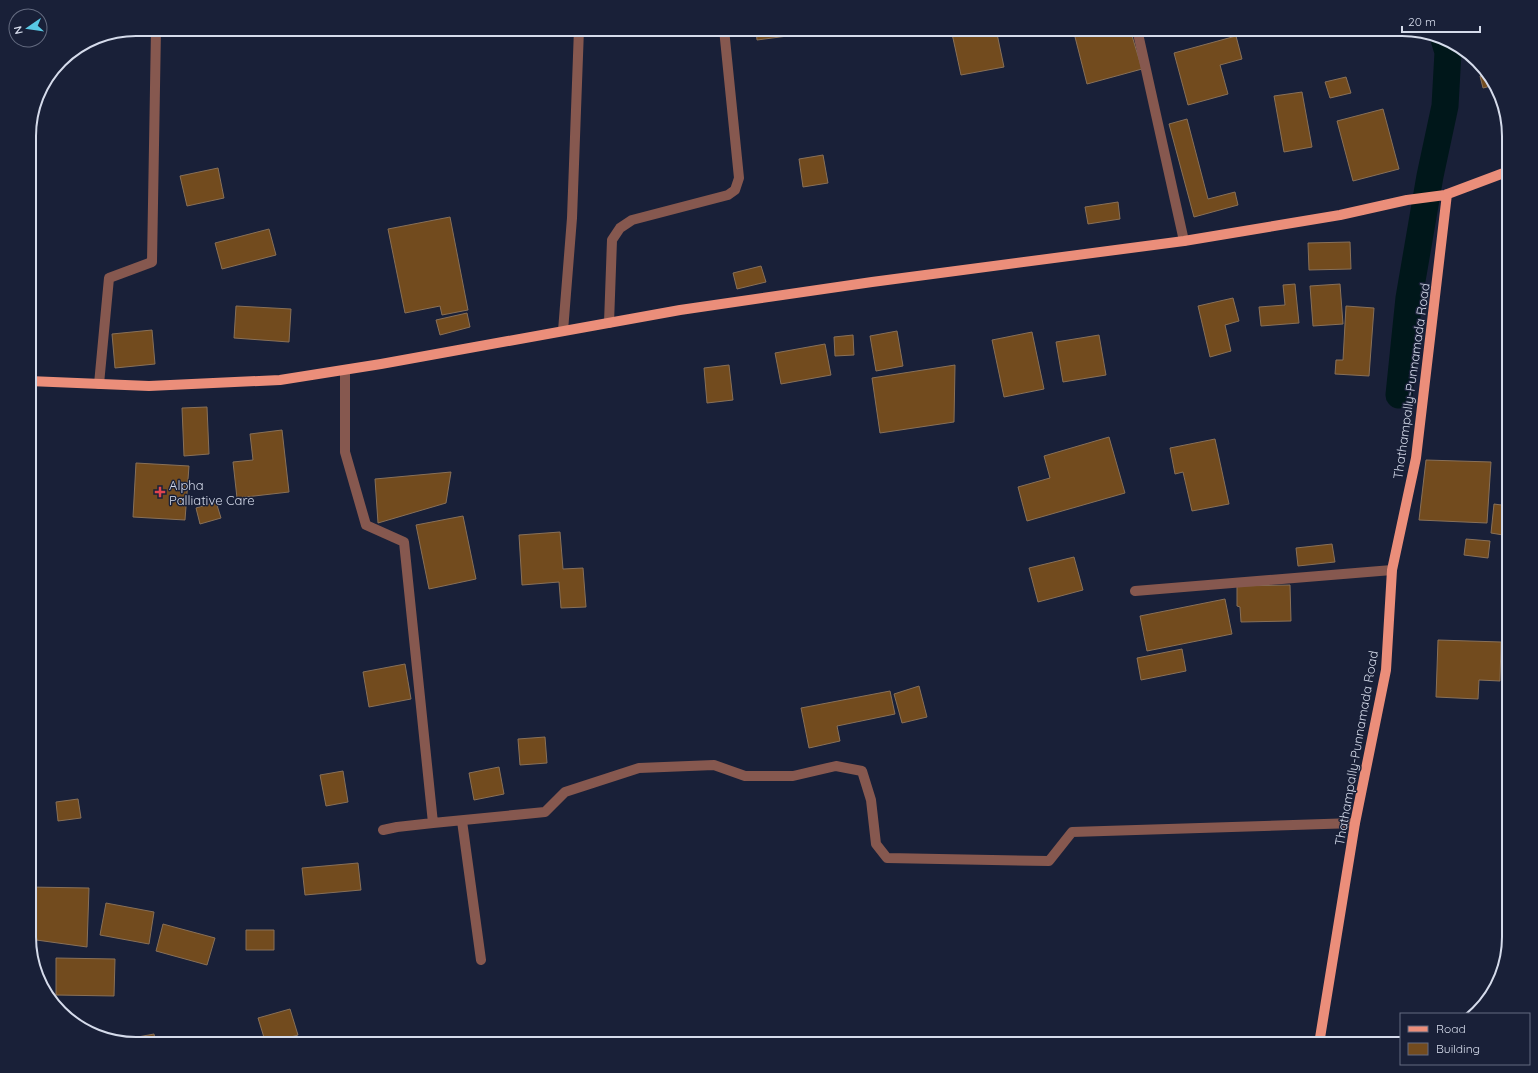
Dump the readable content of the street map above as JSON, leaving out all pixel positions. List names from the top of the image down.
{
  "streets": {
    "main road": ["Thathampally-Punnamada Road"]
  },
  "places": {
    "health": ["Alpha Palliative Care"]
  },
  "legend": ["Road", "Building"],
  "scale_bar": "20 m",
  "north": "left"
}
